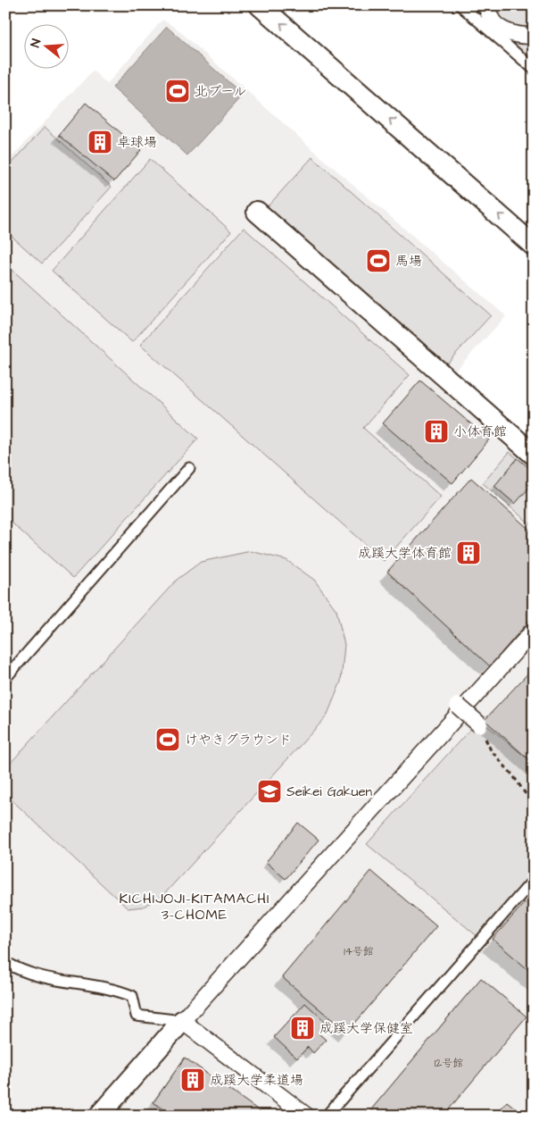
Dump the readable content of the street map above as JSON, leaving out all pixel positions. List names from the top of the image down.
{
  "districts": ["KICHIJOJI-KITAMACHI 3-CHOME"],
  "places": {
    "sports": ["北プール", "馬場", "けやきグラウンド"],
    "building": [
      "卓球場",
      "小体育館",
      "成蹊大学体育館",
      "成蹊大学保健室",
      "成蹊大学柔道場"
    ],
    "school or university": ["Seikei Gakuen"]
  },
  "house_numbers": ["14号館", "12号館"],
  "north": "left"
}
